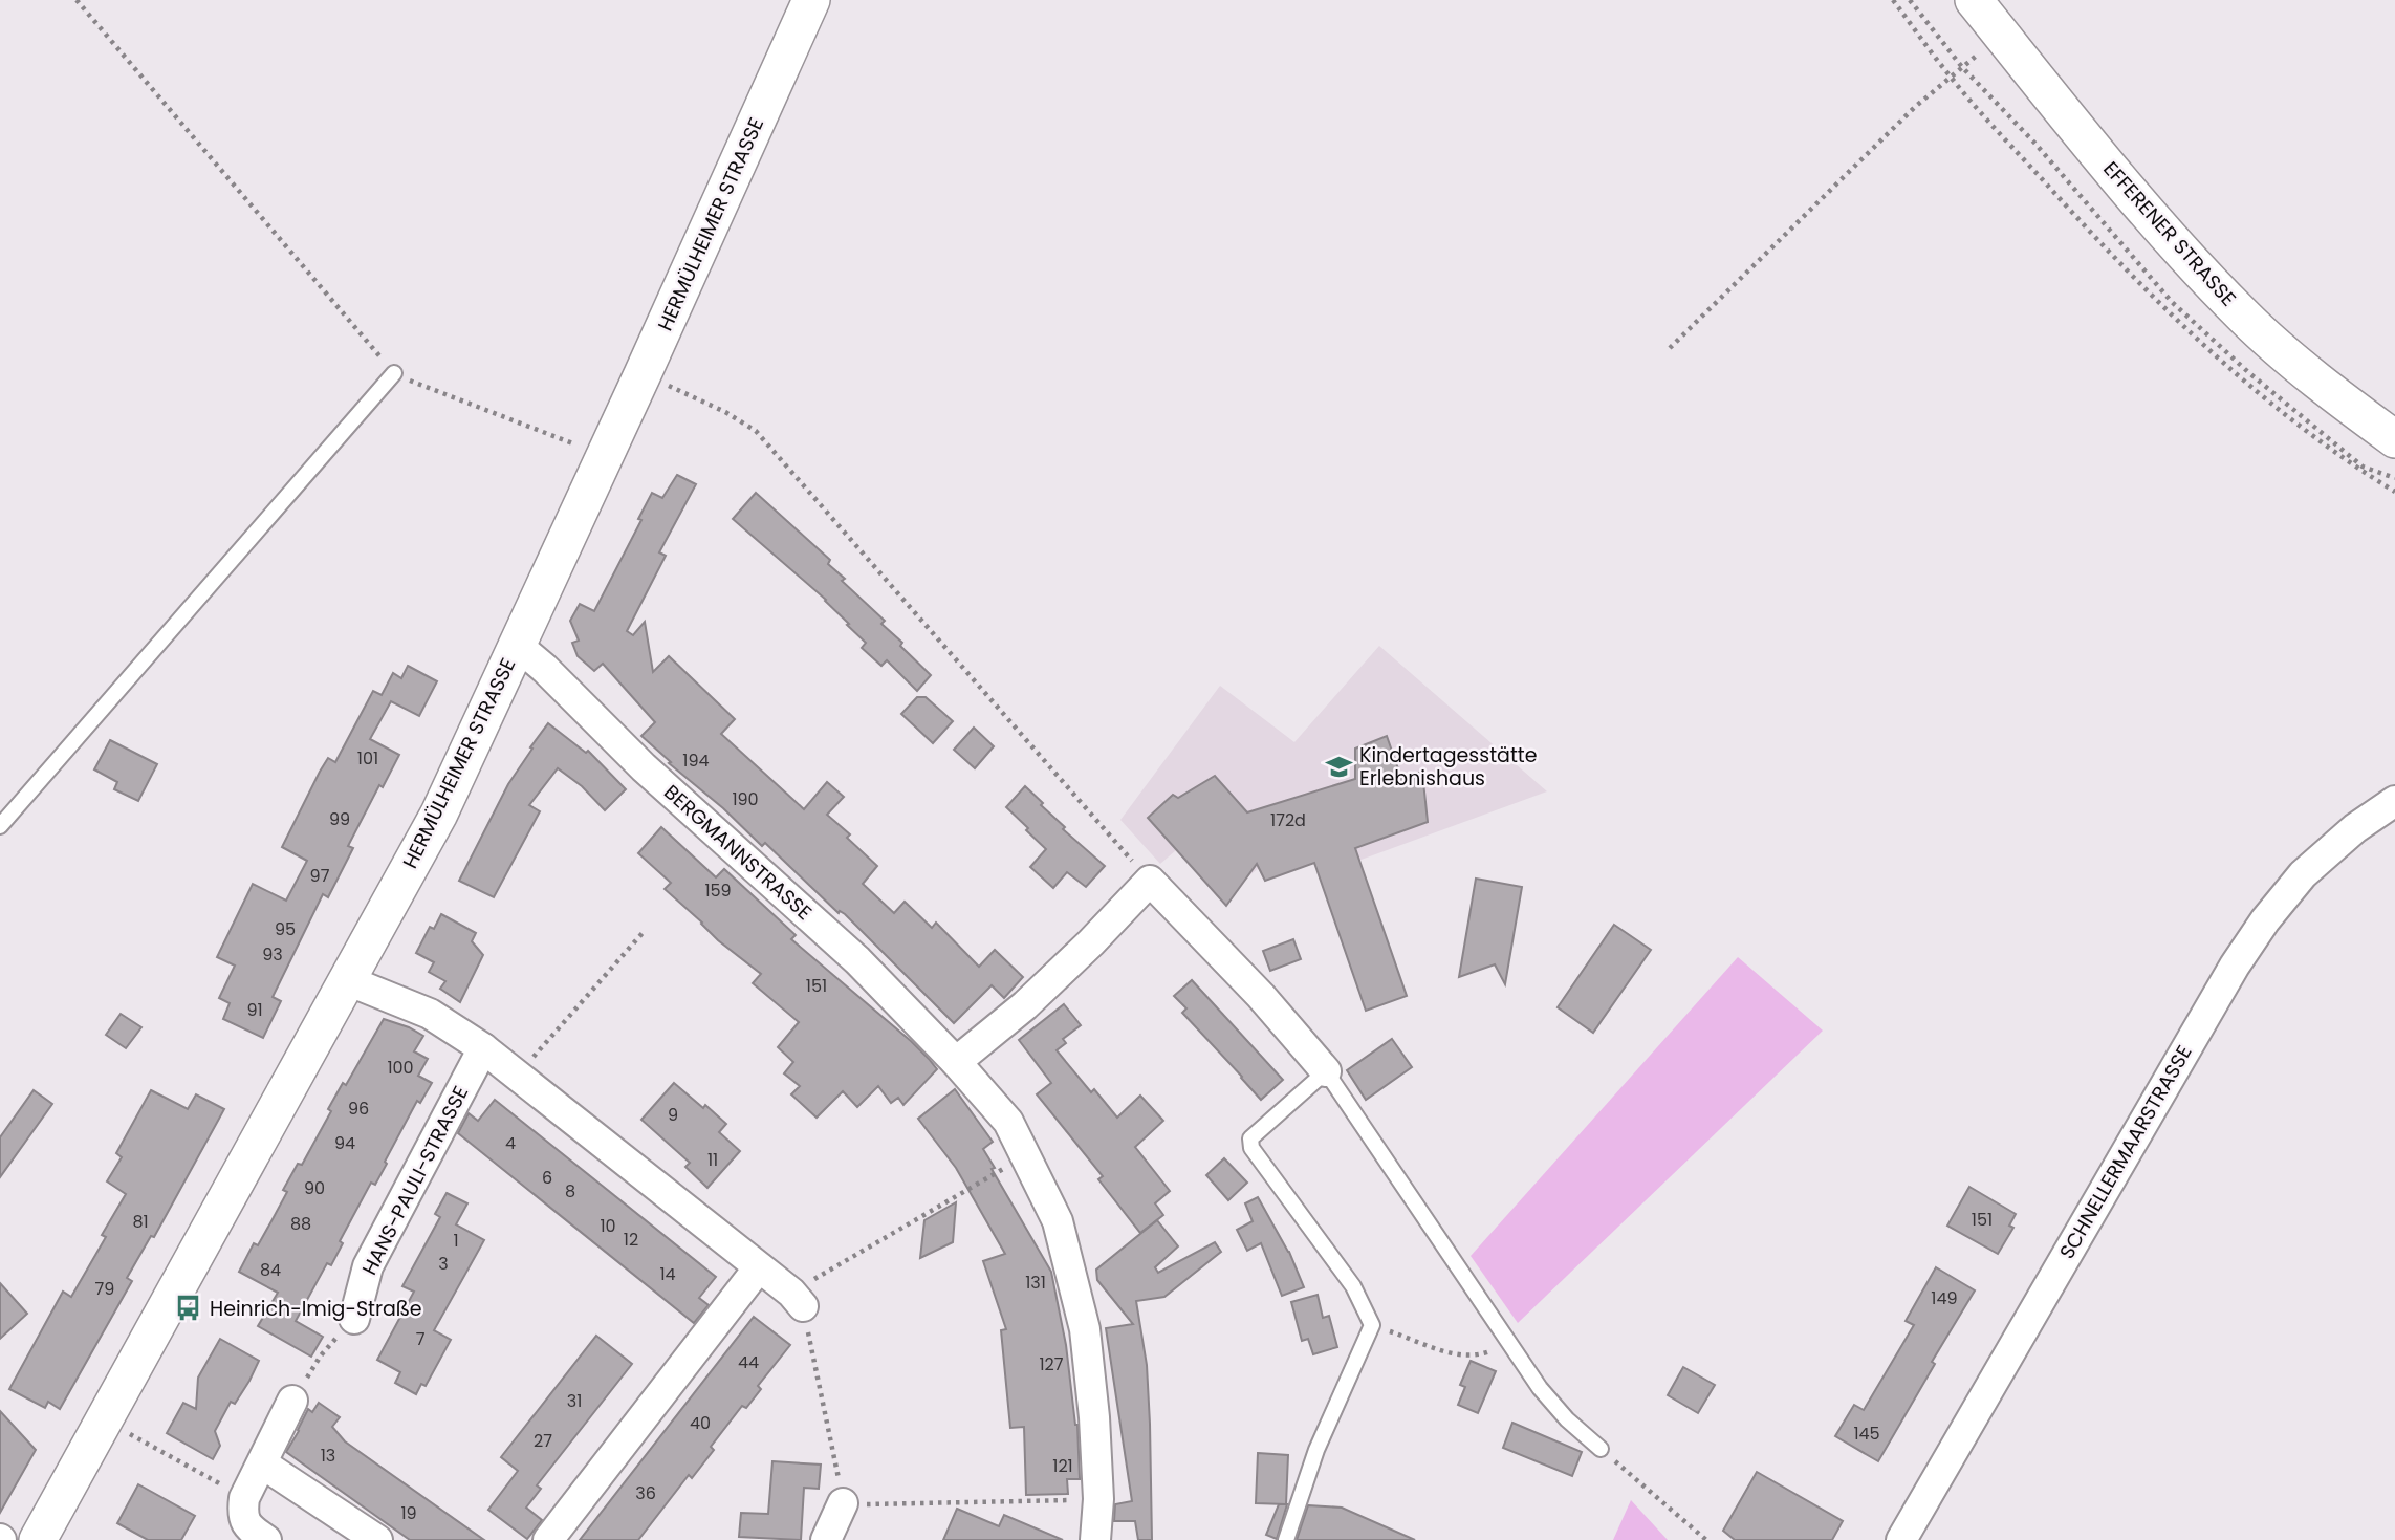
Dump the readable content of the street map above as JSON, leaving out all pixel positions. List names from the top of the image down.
{
  "streets": {
    "street": [
      "HERMÜLHEIMER STRASSE",
      "EFFERENER STRASSE",
      "BERGMANNSTRASSE",
      "SCHNELLERMAARSTRASSE",
      "HANS-PAULI-STRASSE"
    ]
  },
  "crossings": [
    ["HERMÜLHEIMER STRASSE", "BERGMANNSTRASSE"]
  ],
  "places": {
    "school or university": ["Kindertagesstätte Erlebnishaus"],
    "bus stop": ["Heinrich-Imig-Straße"]
  },
  "house_numbers": [
    "101",
    "194",
    "190",
    "99",
    "172d",
    "97",
    "159",
    "95",
    "93",
    "151",
    "91",
    "100",
    "96",
    "9",
    "94",
    "4",
    "11",
    "6",
    "90",
    "8",
    "151",
    "81",
    "88",
    "10",
    "12",
    "1",
    "3",
    "84",
    "14",
    "131",
    "79",
    "149",
    "7",
    "44",
    "127",
    "31",
    "40",
    "145",
    "27",
    "13",
    "121",
    "36",
    "19"
  ]
}
